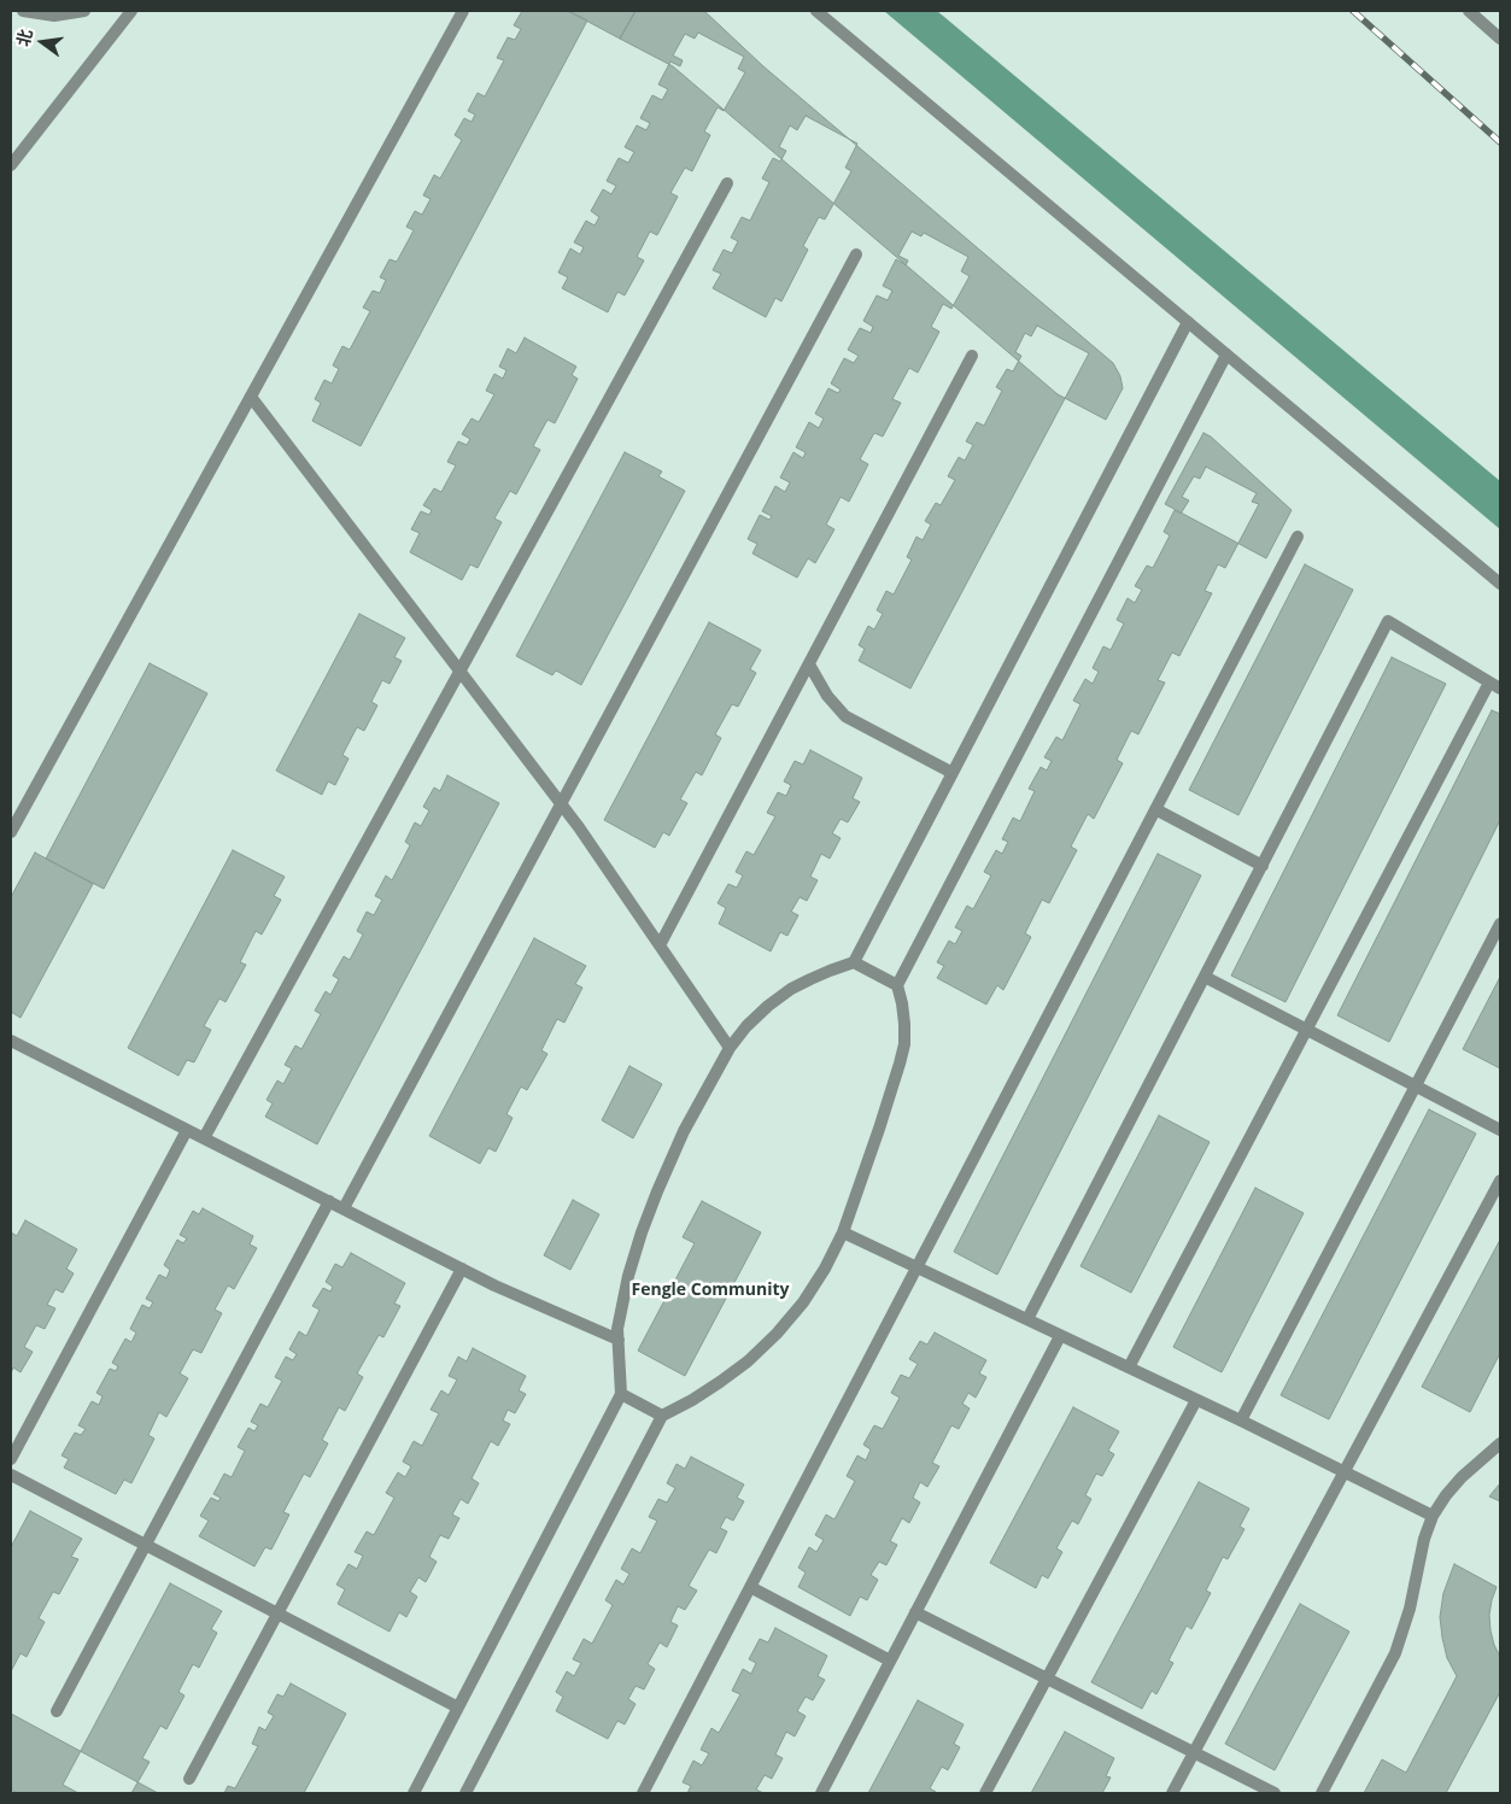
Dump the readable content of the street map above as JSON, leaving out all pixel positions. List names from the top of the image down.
{
  "districts": ["Fengle Community"],
  "north": "left"
}
